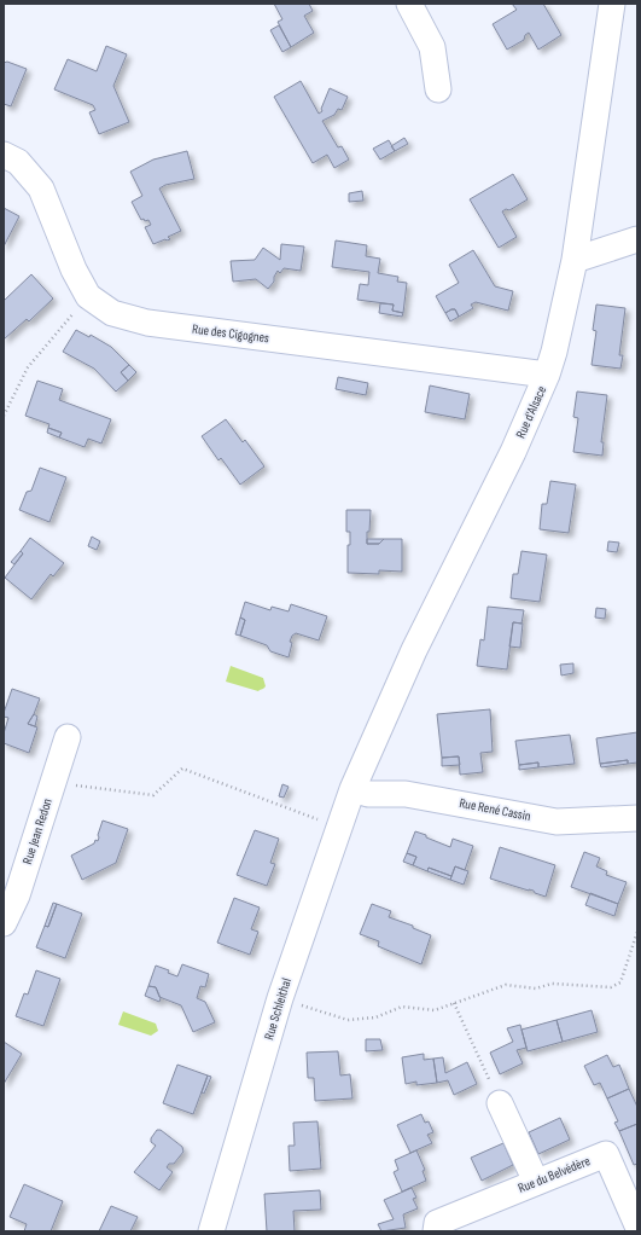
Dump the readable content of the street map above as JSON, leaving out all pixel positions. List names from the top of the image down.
{
  "streets": {
    "street": [
      "Rue des Cigognes",
      "Rue d'Alsace",
      "Rue René Cassin",
      "Rue Jean Redon",
      "Rue Schleithal",
      "Rue du Belvédère"
    ]
  },
  "crossings": [
    ["Rue des Cigognes", "Rue d'Alsace"],
    ["Rue d'Alsace", "Rue René Cassin"],
    ["Rue d'Alsace", "Rue Schleithal"],
    ["Rue René Cassin", "Rue Schleithal"]
  ]
}
